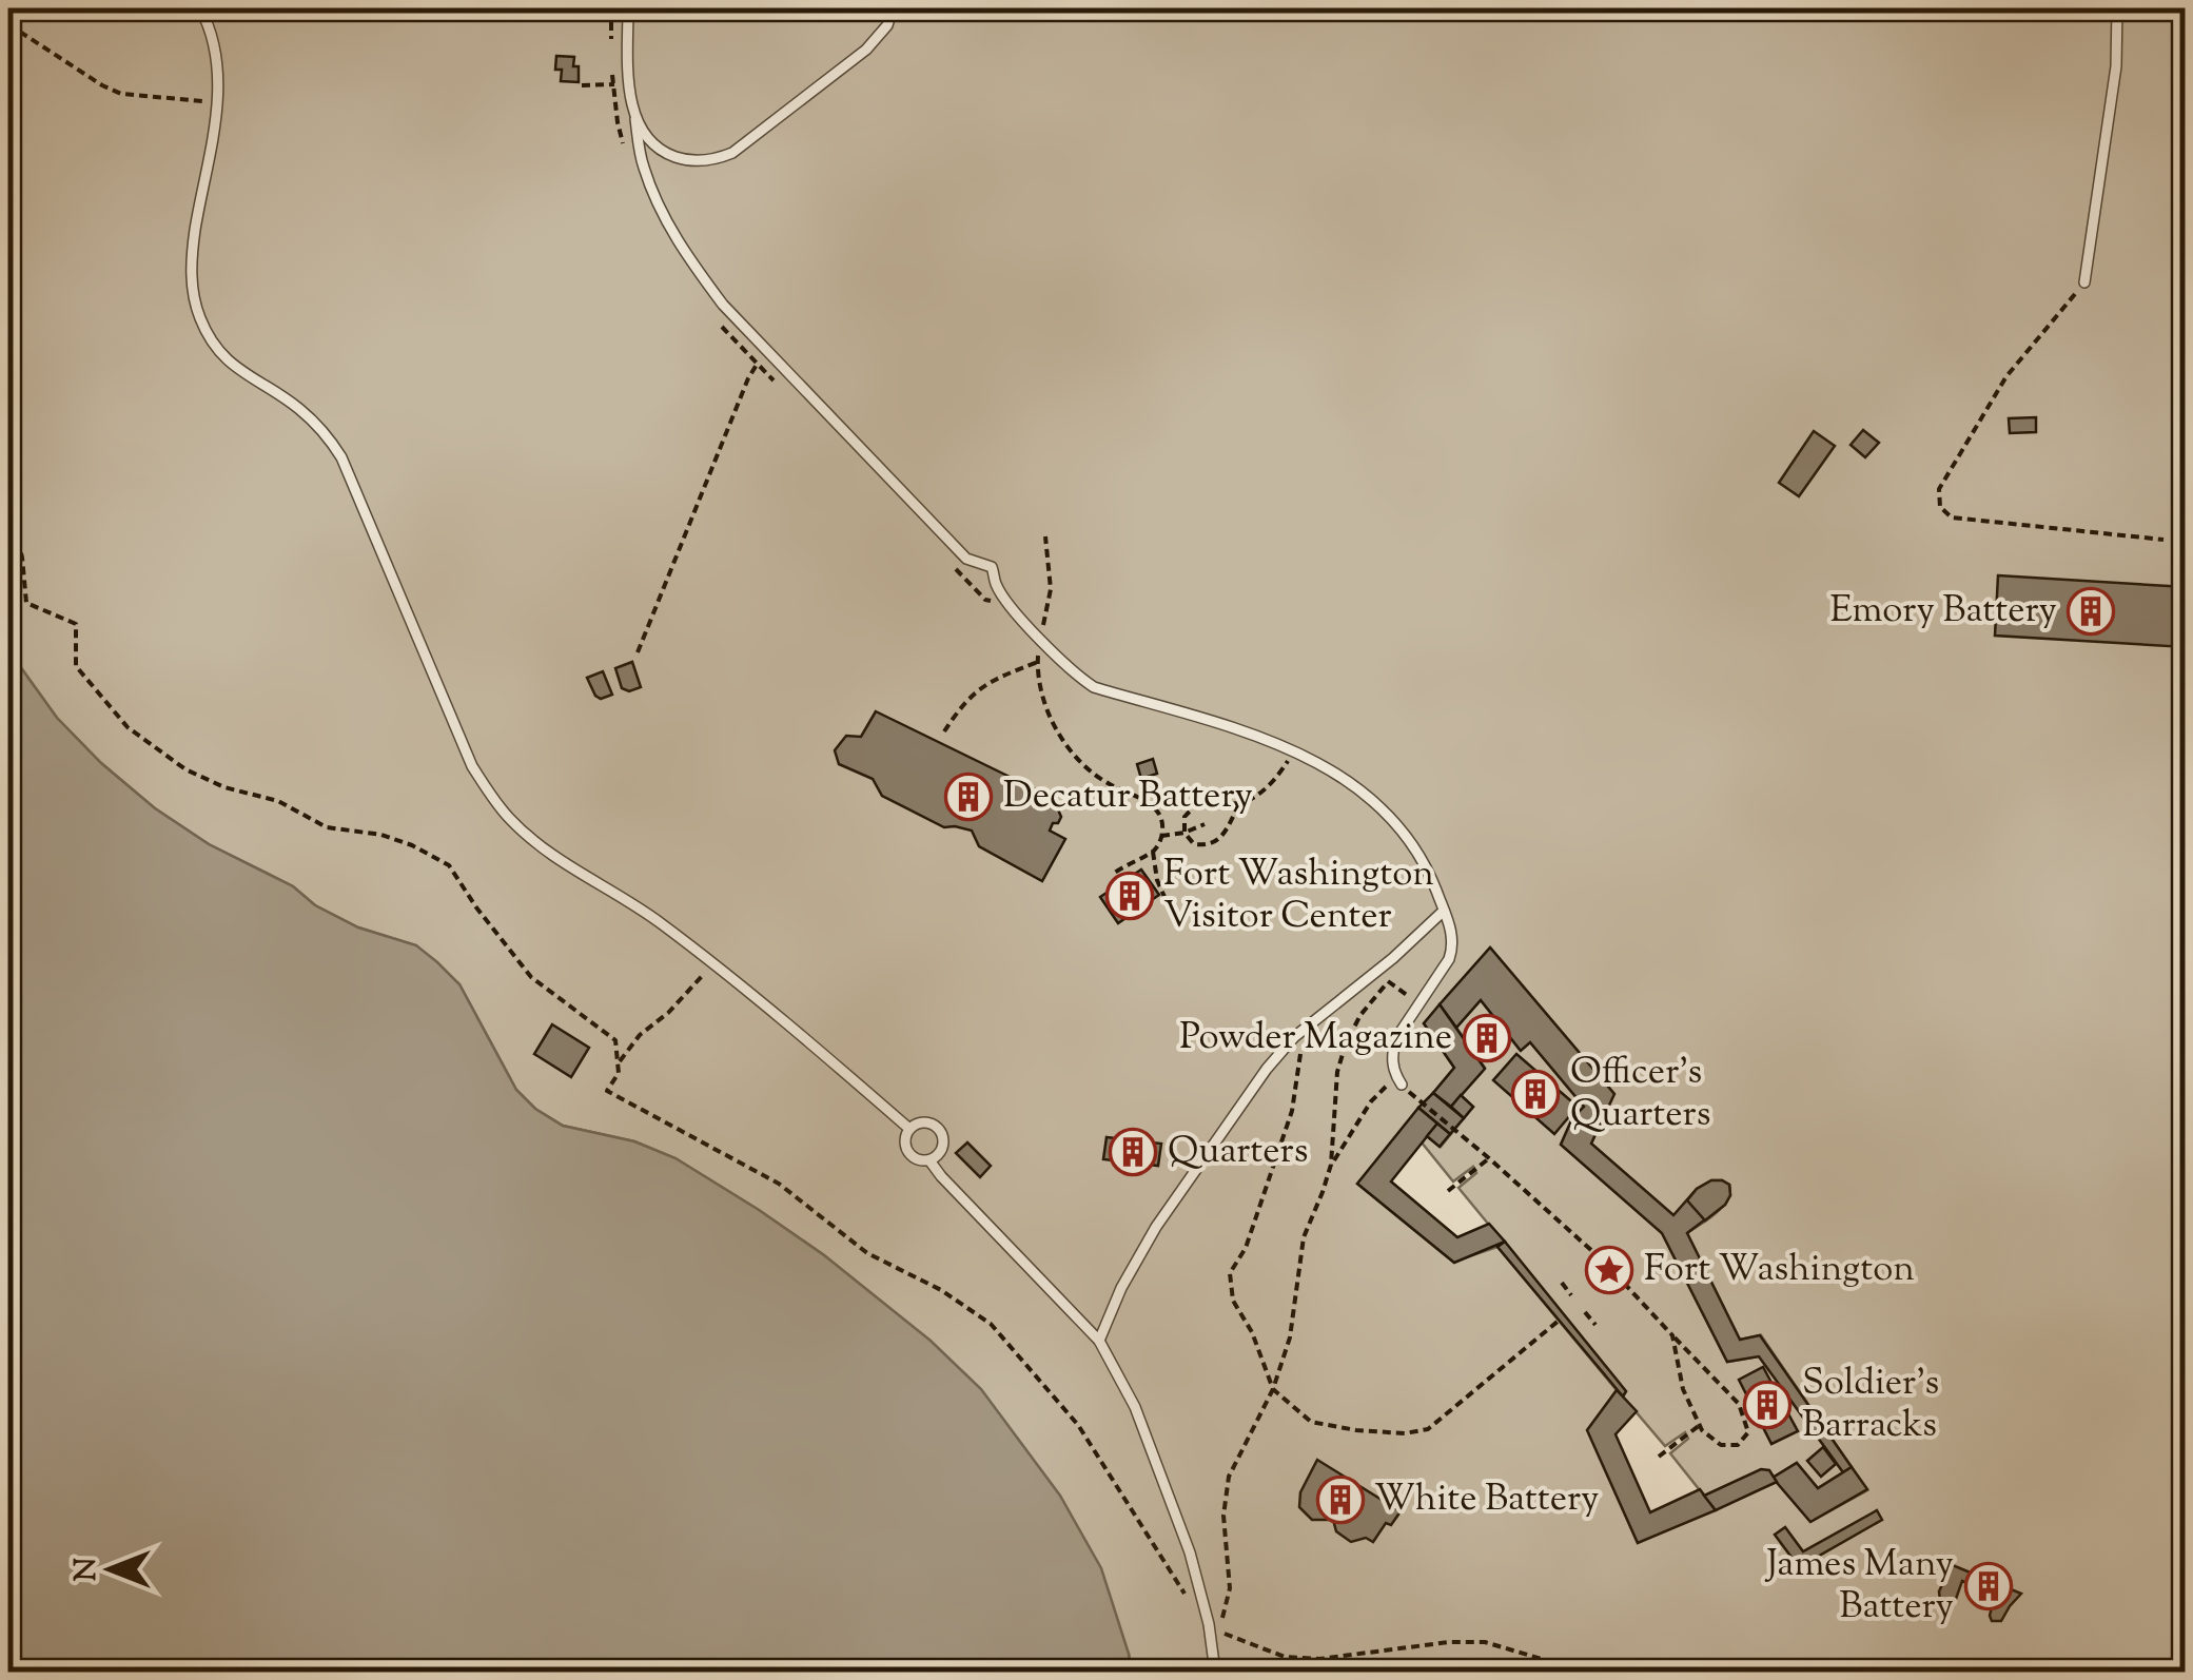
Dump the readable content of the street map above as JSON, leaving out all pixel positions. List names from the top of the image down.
{
  "places": {
    "building": [
      "Emory Battery",
      "Decatur Battery",
      "Fort Washington Visitor Center",
      "Powder Magazine",
      "Officer's Quarters",
      "Quarters",
      "Soldier's Barracks",
      "White Battery",
      "James Many Battery"
    ],
    "place": ["Fort Washington"]
  },
  "north": "left"
}
